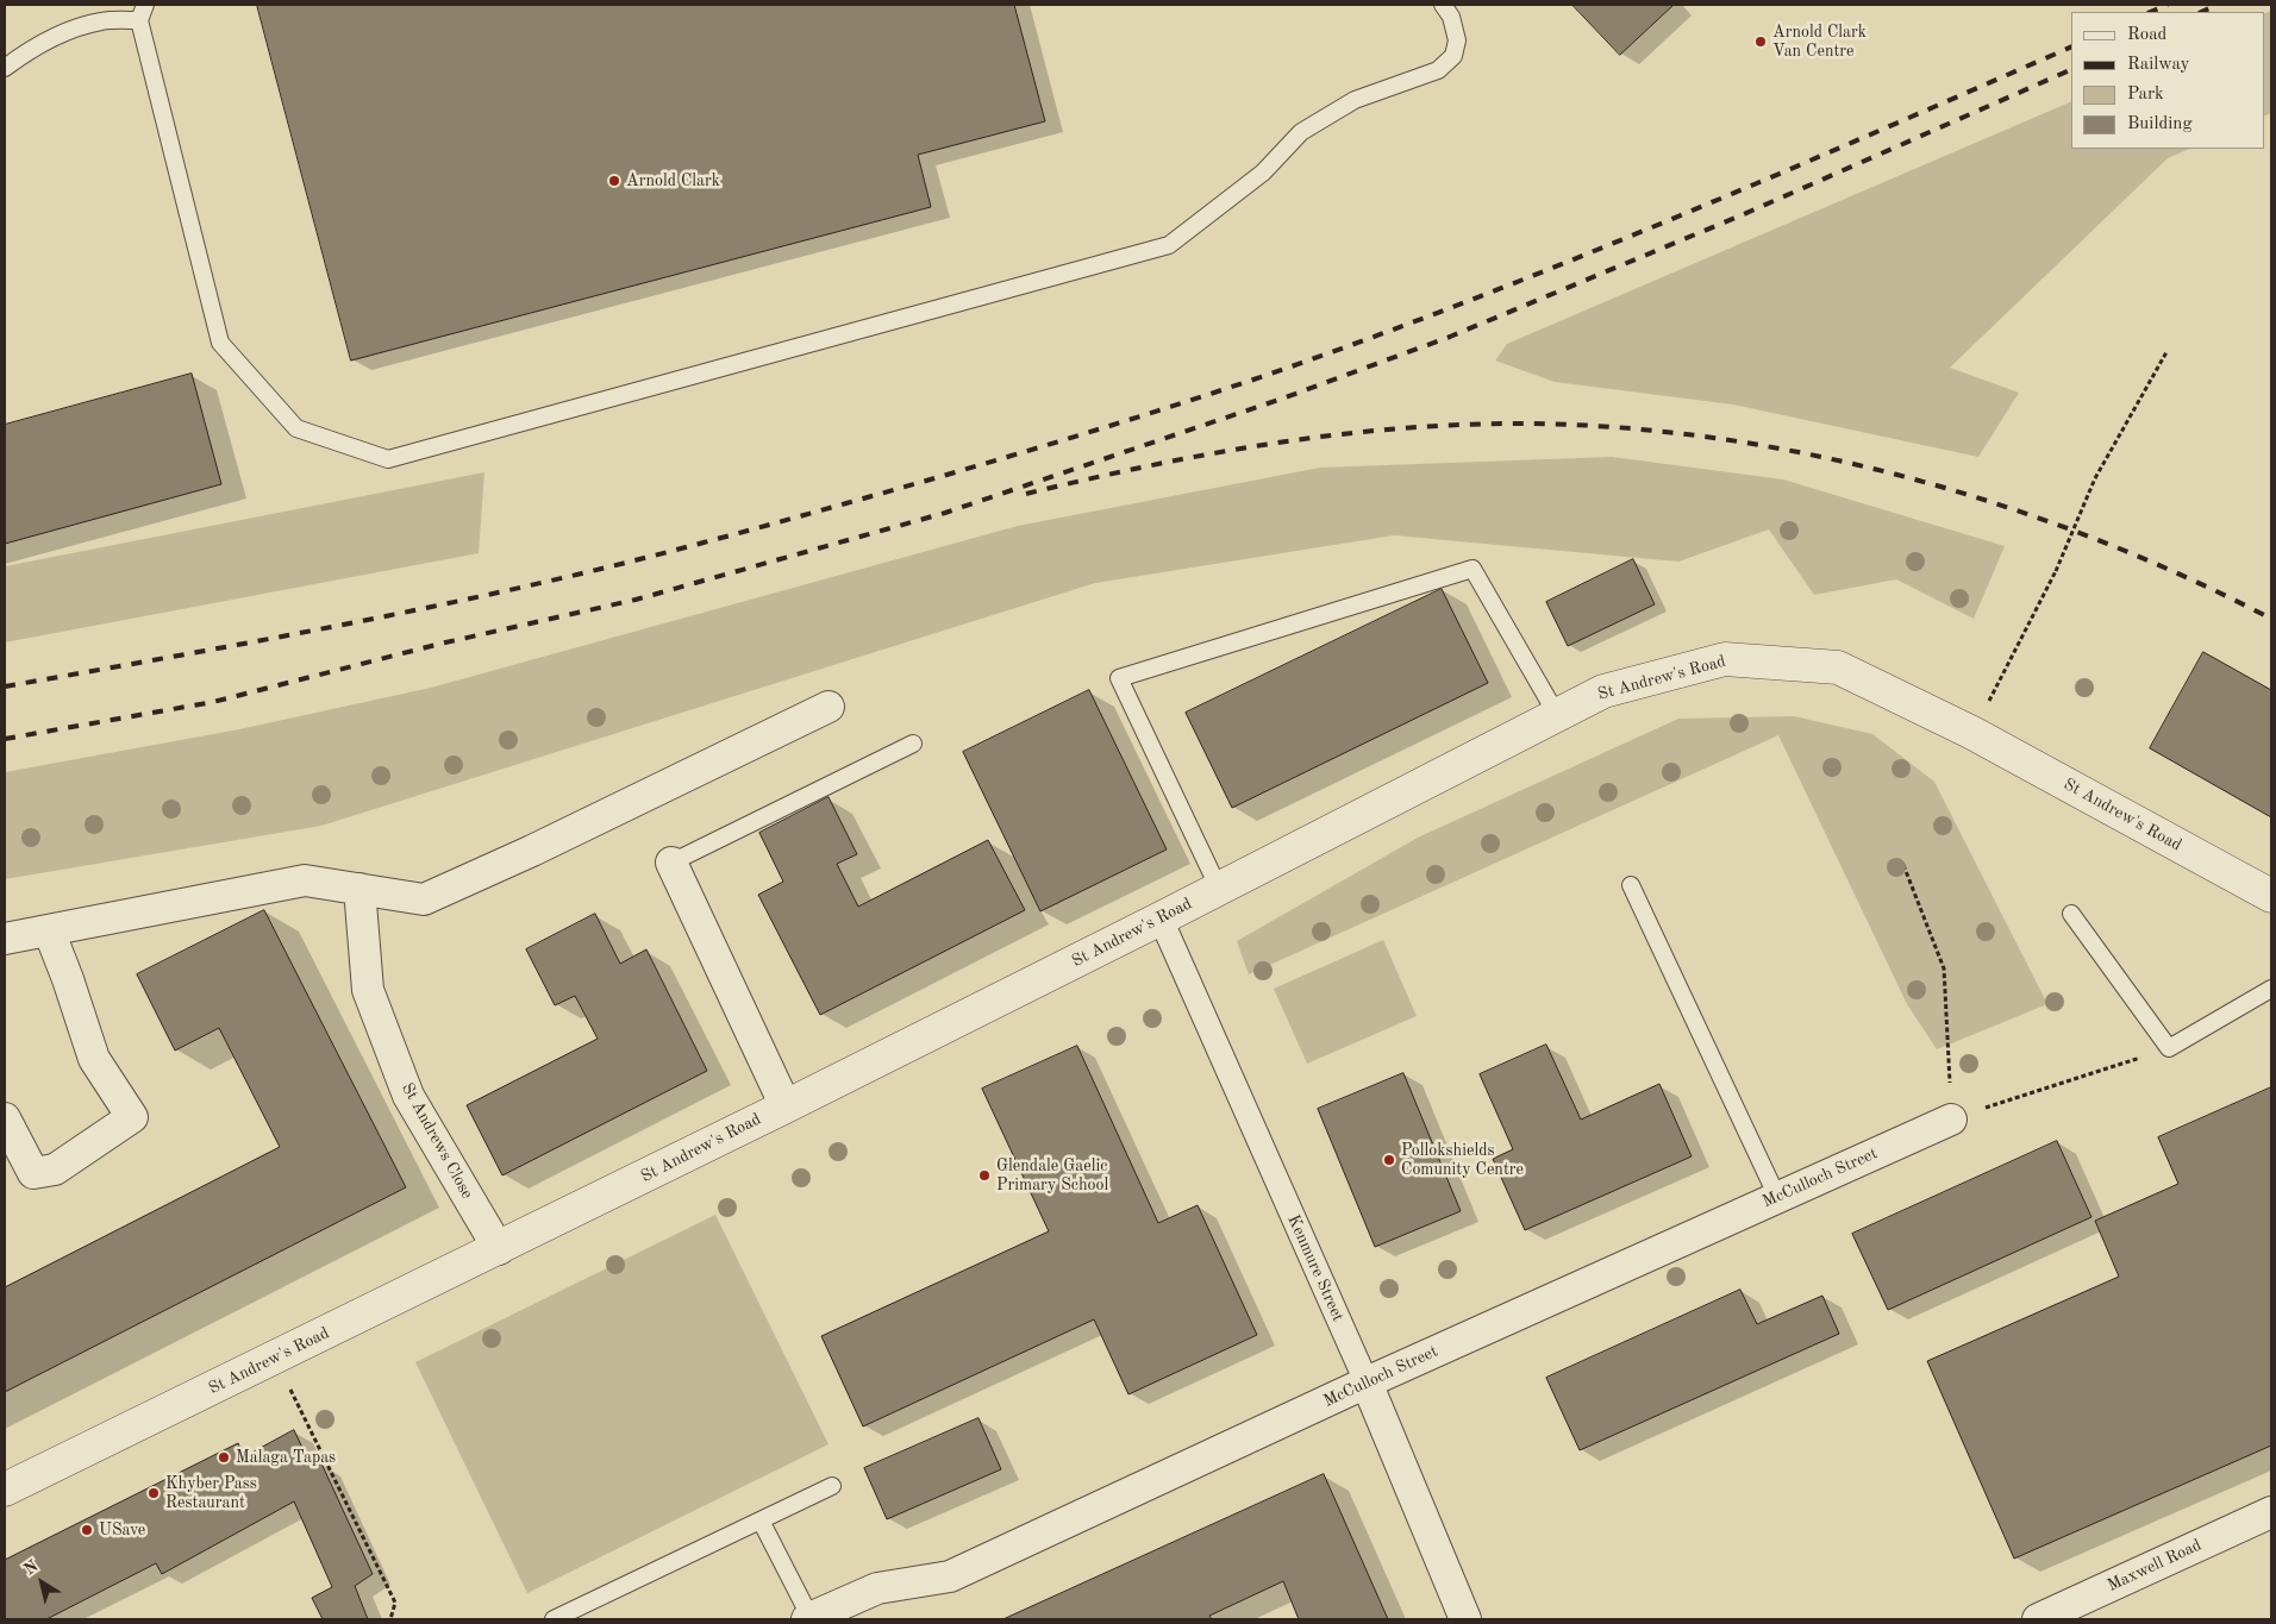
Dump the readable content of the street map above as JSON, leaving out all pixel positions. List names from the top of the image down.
{
  "streets": {
    "street": [
      "St Andrew's Road",
      "St Andrews Close",
      "McCulloch Street",
      "Kenmure Street",
      "Maxwell Road"
    ]
  },
  "crossings": [
    ["St Andrew's Road", "St Andrews Close"],
    ["St Andrew's Road", "Kenmure Street"],
    ["McCulloch Street", "Kenmure Street"]
  ],
  "places": [
    "Arnold Clark Van Centre",
    "Arnold Clark",
    "Pollokshields Comunity Centre",
    "Glendale Gaelic Primary School",
    "Malaga Tapas",
    "Khyber Pass Restaurant",
    "USave"
  ],
  "legend": [
    "Road",
    "Railway",
    "Park",
    "Building"
  ],
  "north": "top left"
}
